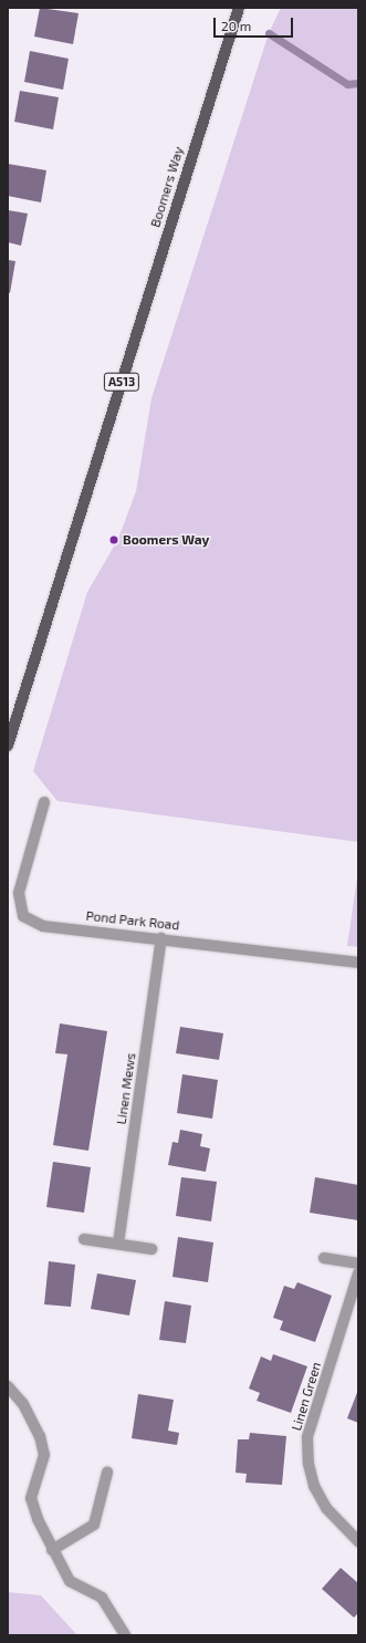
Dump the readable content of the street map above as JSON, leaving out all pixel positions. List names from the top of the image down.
{
  "streets": {
    "main road": ["Boomers Way", "A513"],
    "street": ["Pond Park Road", "Linen Mews", "Linen Green"]
  },
  "crossings": [
    ["Pond Park Road", "Linen Mews"]
  ],
  "places": ["Boomers Way"],
  "scale_bar": "20 m"
}
